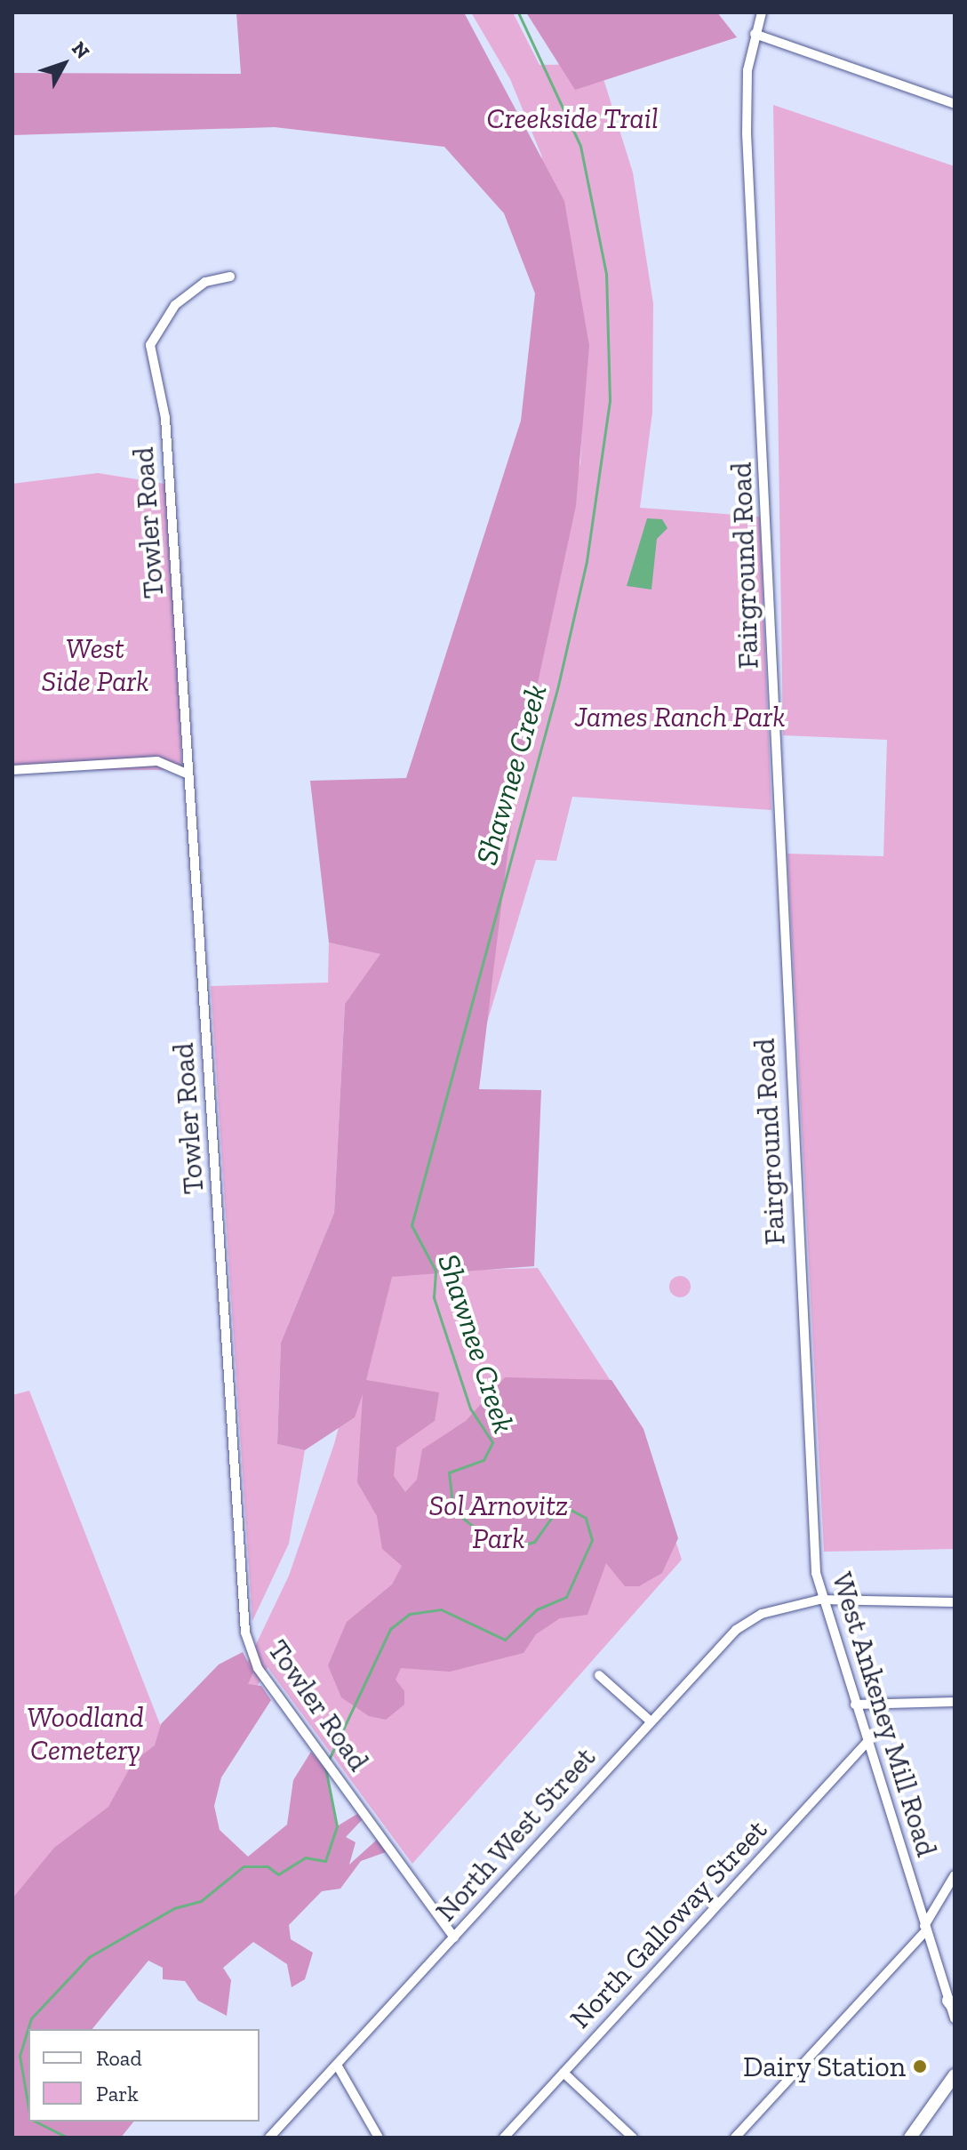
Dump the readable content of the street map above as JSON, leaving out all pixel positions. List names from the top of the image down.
{
  "streets": {
    "street": [
      "Towler Road",
      "Fairground Road",
      "West Ankeney Mill Road",
      "North West Street",
      "North Galloway Street"
    ]
  },
  "crossings": [
    ["Towler Road", "North West Street"],
    ["Fairground Road", "West Ankeney Mill Road"],
    ["West Ankeney Mill Road", "North West Street"],
    ["West Ankeney Mill Road", "North Galloway Street"]
  ],
  "water": ["Shawnee Creek"],
  "parks": [
    "Creekside Trail",
    "West Side Park",
    "James Ranch Park",
    "Sol Arnovitz Park",
    "Woodland Cemetery"
  ],
  "places": ["Dairy Station"],
  "legend": ["Road", "Park"],
  "north": "top right"
}
